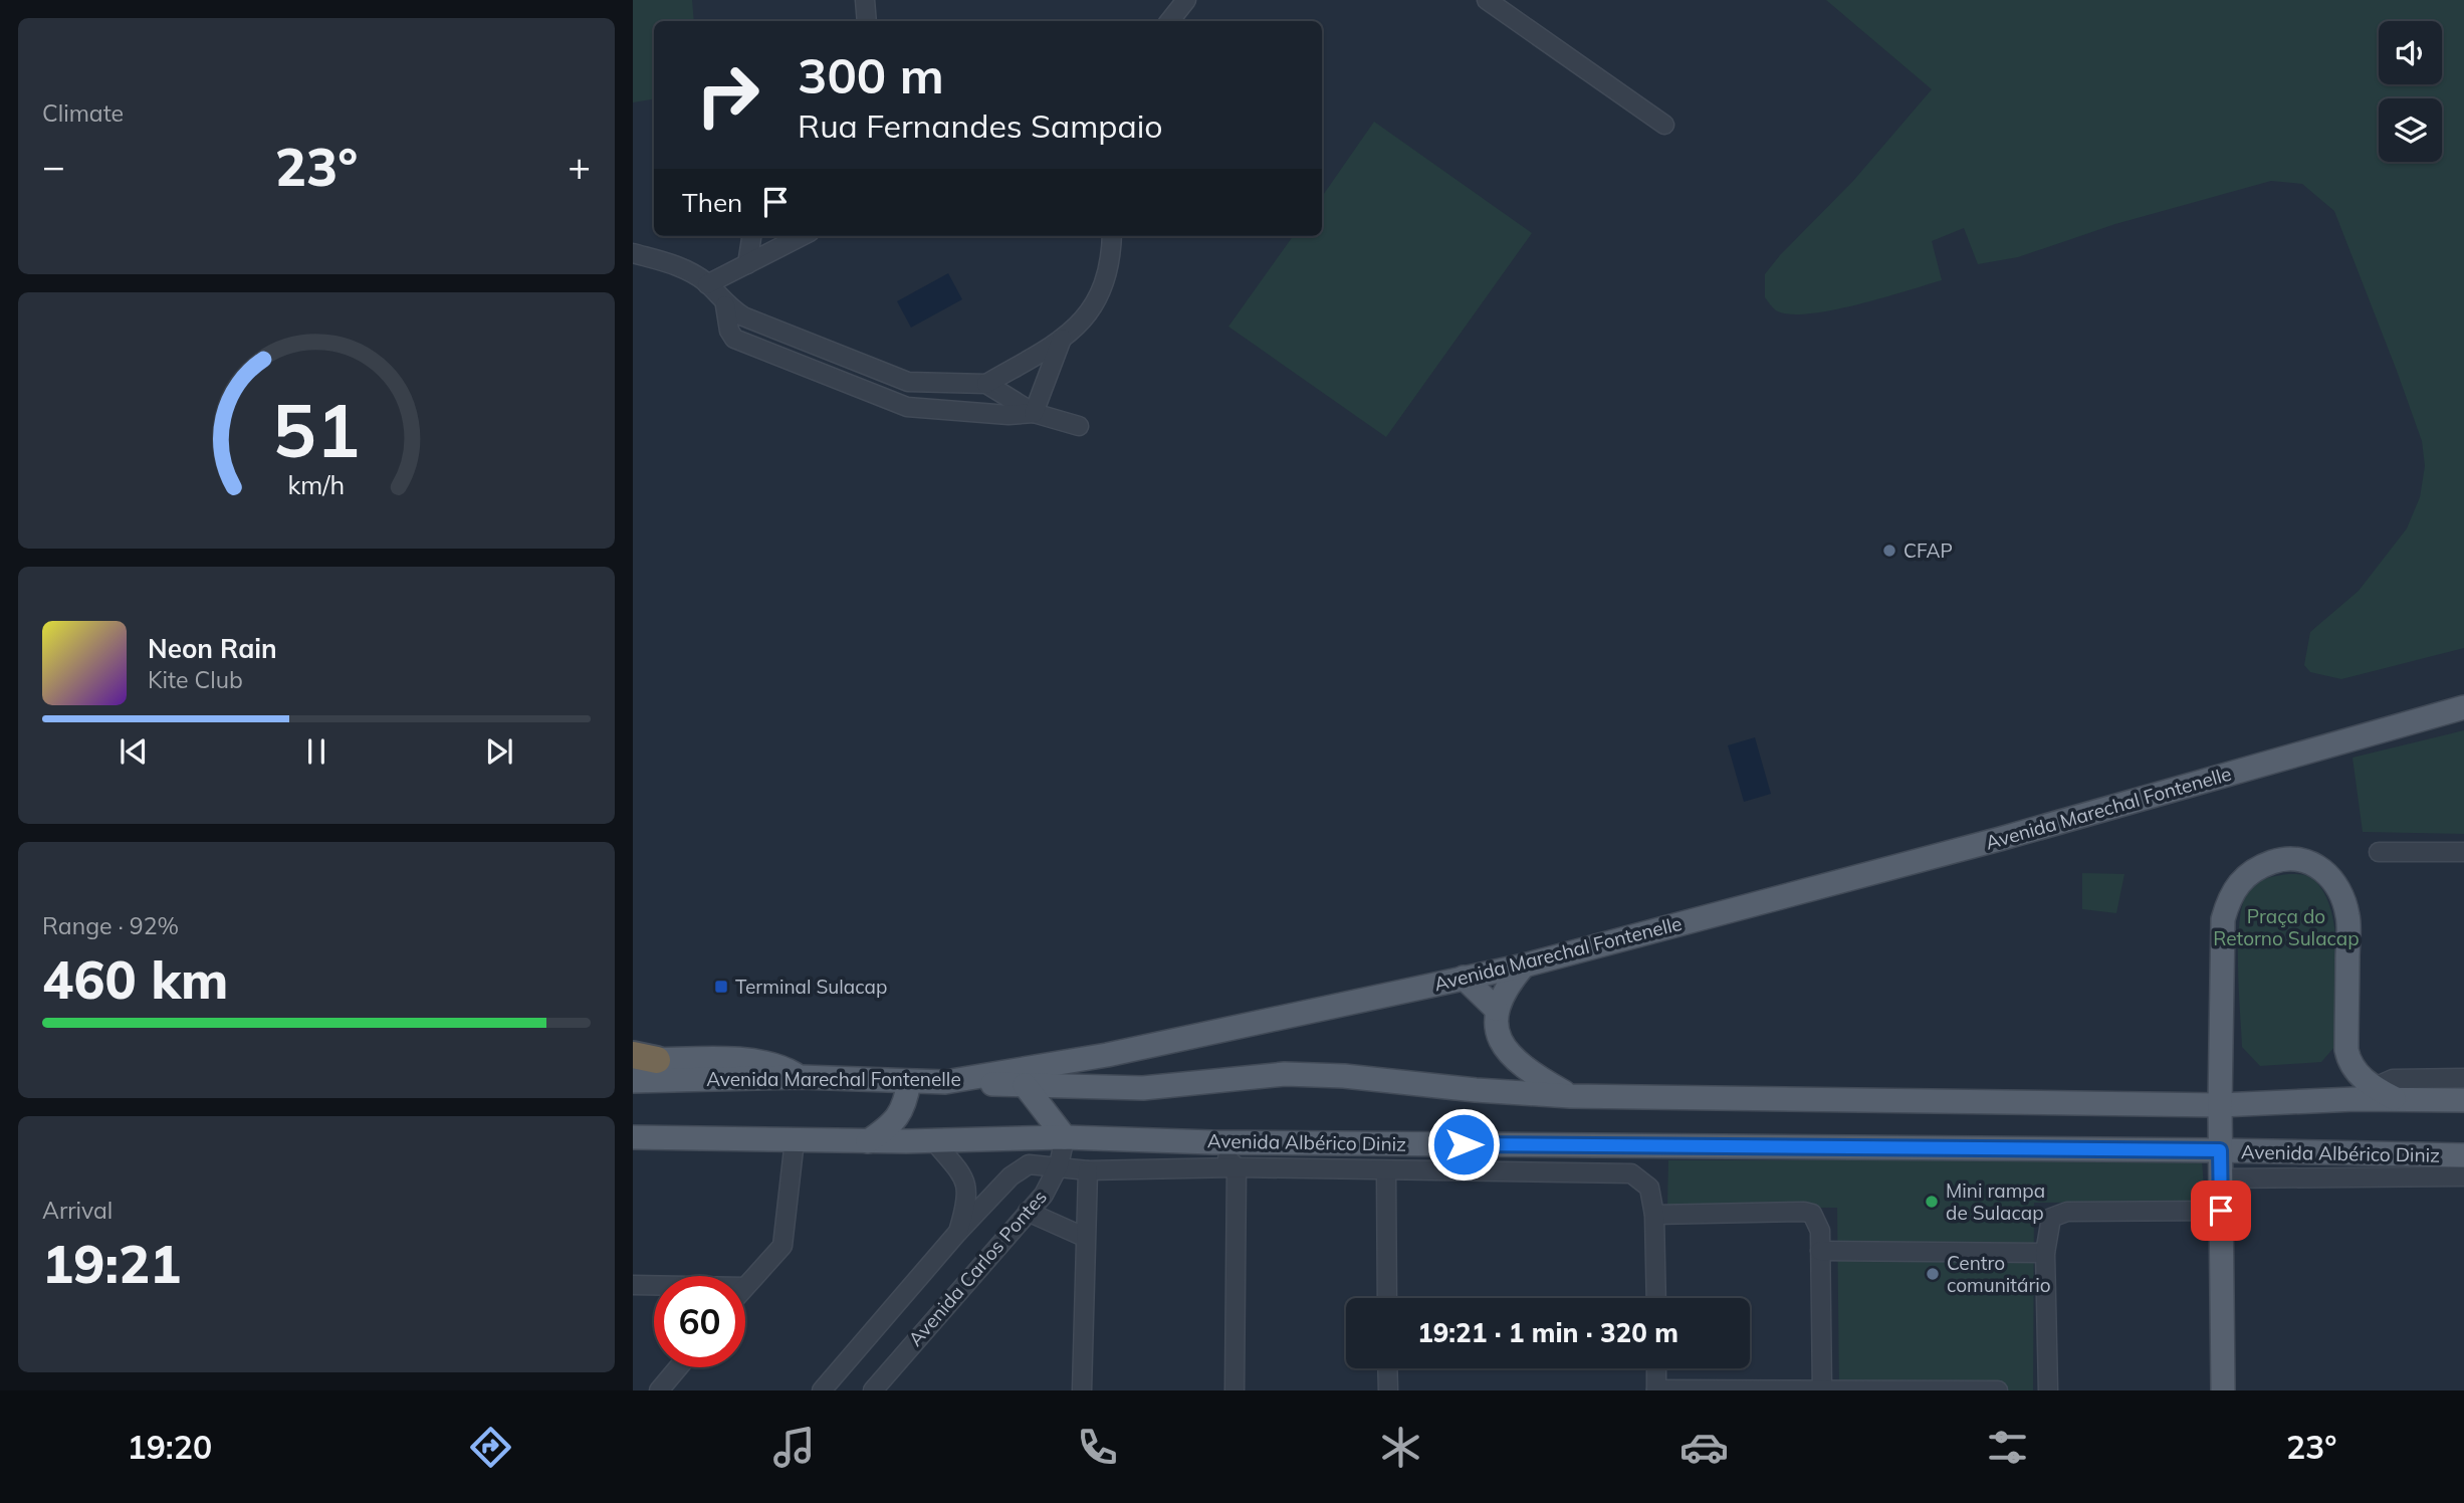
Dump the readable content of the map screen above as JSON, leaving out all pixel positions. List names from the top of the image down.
{
  "streets": {
    "main road": ["Avenida Marechal Fontenelle", "Avenida Albérico Diniz"],
    "street": ["Avenida Carlos Pontes"]
  },
  "crossings": [
    ["Avenida Albérico Diniz", "Avenida Carlos Pontes"]
  ],
  "parks": ["Praça do Retorno Sulacap"],
  "places": {
    "other": ["CFAP", "Mini rampa de Sulacap", "Centro comunitário"],
    "transit": ["Terminal Sulacap"]
  },
  "page": {
    "tile": [
      "Climate",
      ["Range · 92%", "460 km"],
      ["Arrival", "19:21"]
    ],
    "turn": ["300 m", "Rua Fernandes Sampaio"],
    "heat": ["−", "23°", "+"],
    "then": "Then",
    "song": ["Neon Rain", "Kite Club"],
    "limit": "60",
    "trip": "19:21 · 1 min · 320 m",
    "tabs": ["19:20", "23°"],
    "gauge": ["51", "km/h"]
  }
}
